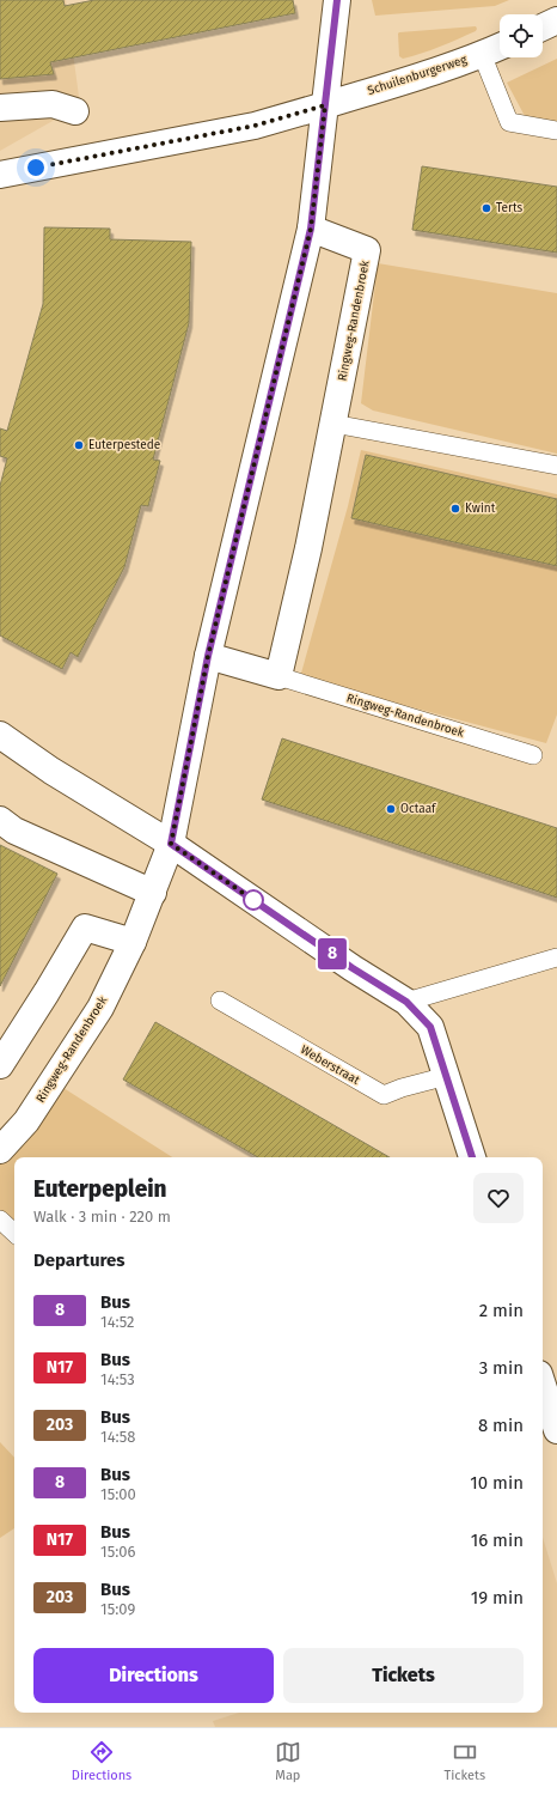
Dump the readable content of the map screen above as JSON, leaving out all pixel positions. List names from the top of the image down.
{
  "streets": {
    "street": ["Schuilenburgerweg", "Ringweg-Randenbroek"],
    "lane": ["Weberstraat"]
  },
  "crossings": [
    ["Schuilenburgerweg", "Ringweg-Randenbroek"]
  ],
  "places": [
    "Terts",
    "Euterpestede",
    "Kwint",
    "Octaaf"
  ],
  "lines": ["bus line 8"],
  "page": {
    "on_map": "8",
    "heading": [
      ["Euterpeplein", "Walk · 3 min · 220 m"],
      "Departures"
    ],
    "list": [
      {
        "mark": "8",
        "name": "Bus",
        "note": "14:52",
        "value": "2 min"
      },
      {
        "mark": "N17",
        "name": "Bus",
        "note": "14:53",
        "value": "3 min"
      },
      {
        "mark": "203",
        "name": "Bus",
        "note": "14:58",
        "value": "8 min"
      },
      {
        "mark": "8",
        "name": "Bus",
        "note": "15:00",
        "value": "10 min"
      },
      {
        "mark": "N17",
        "name": "Bus",
        "note": "15:06",
        "value": "16 min"
      },
      {
        "mark": "203",
        "name": "Bus",
        "note": "15:09",
        "value": "19 min"
      }
    ],
    "buttons": ["Directions", "Tickets"],
    "tabs": ["Directions", "Map", "Tickets"]
  }
}
